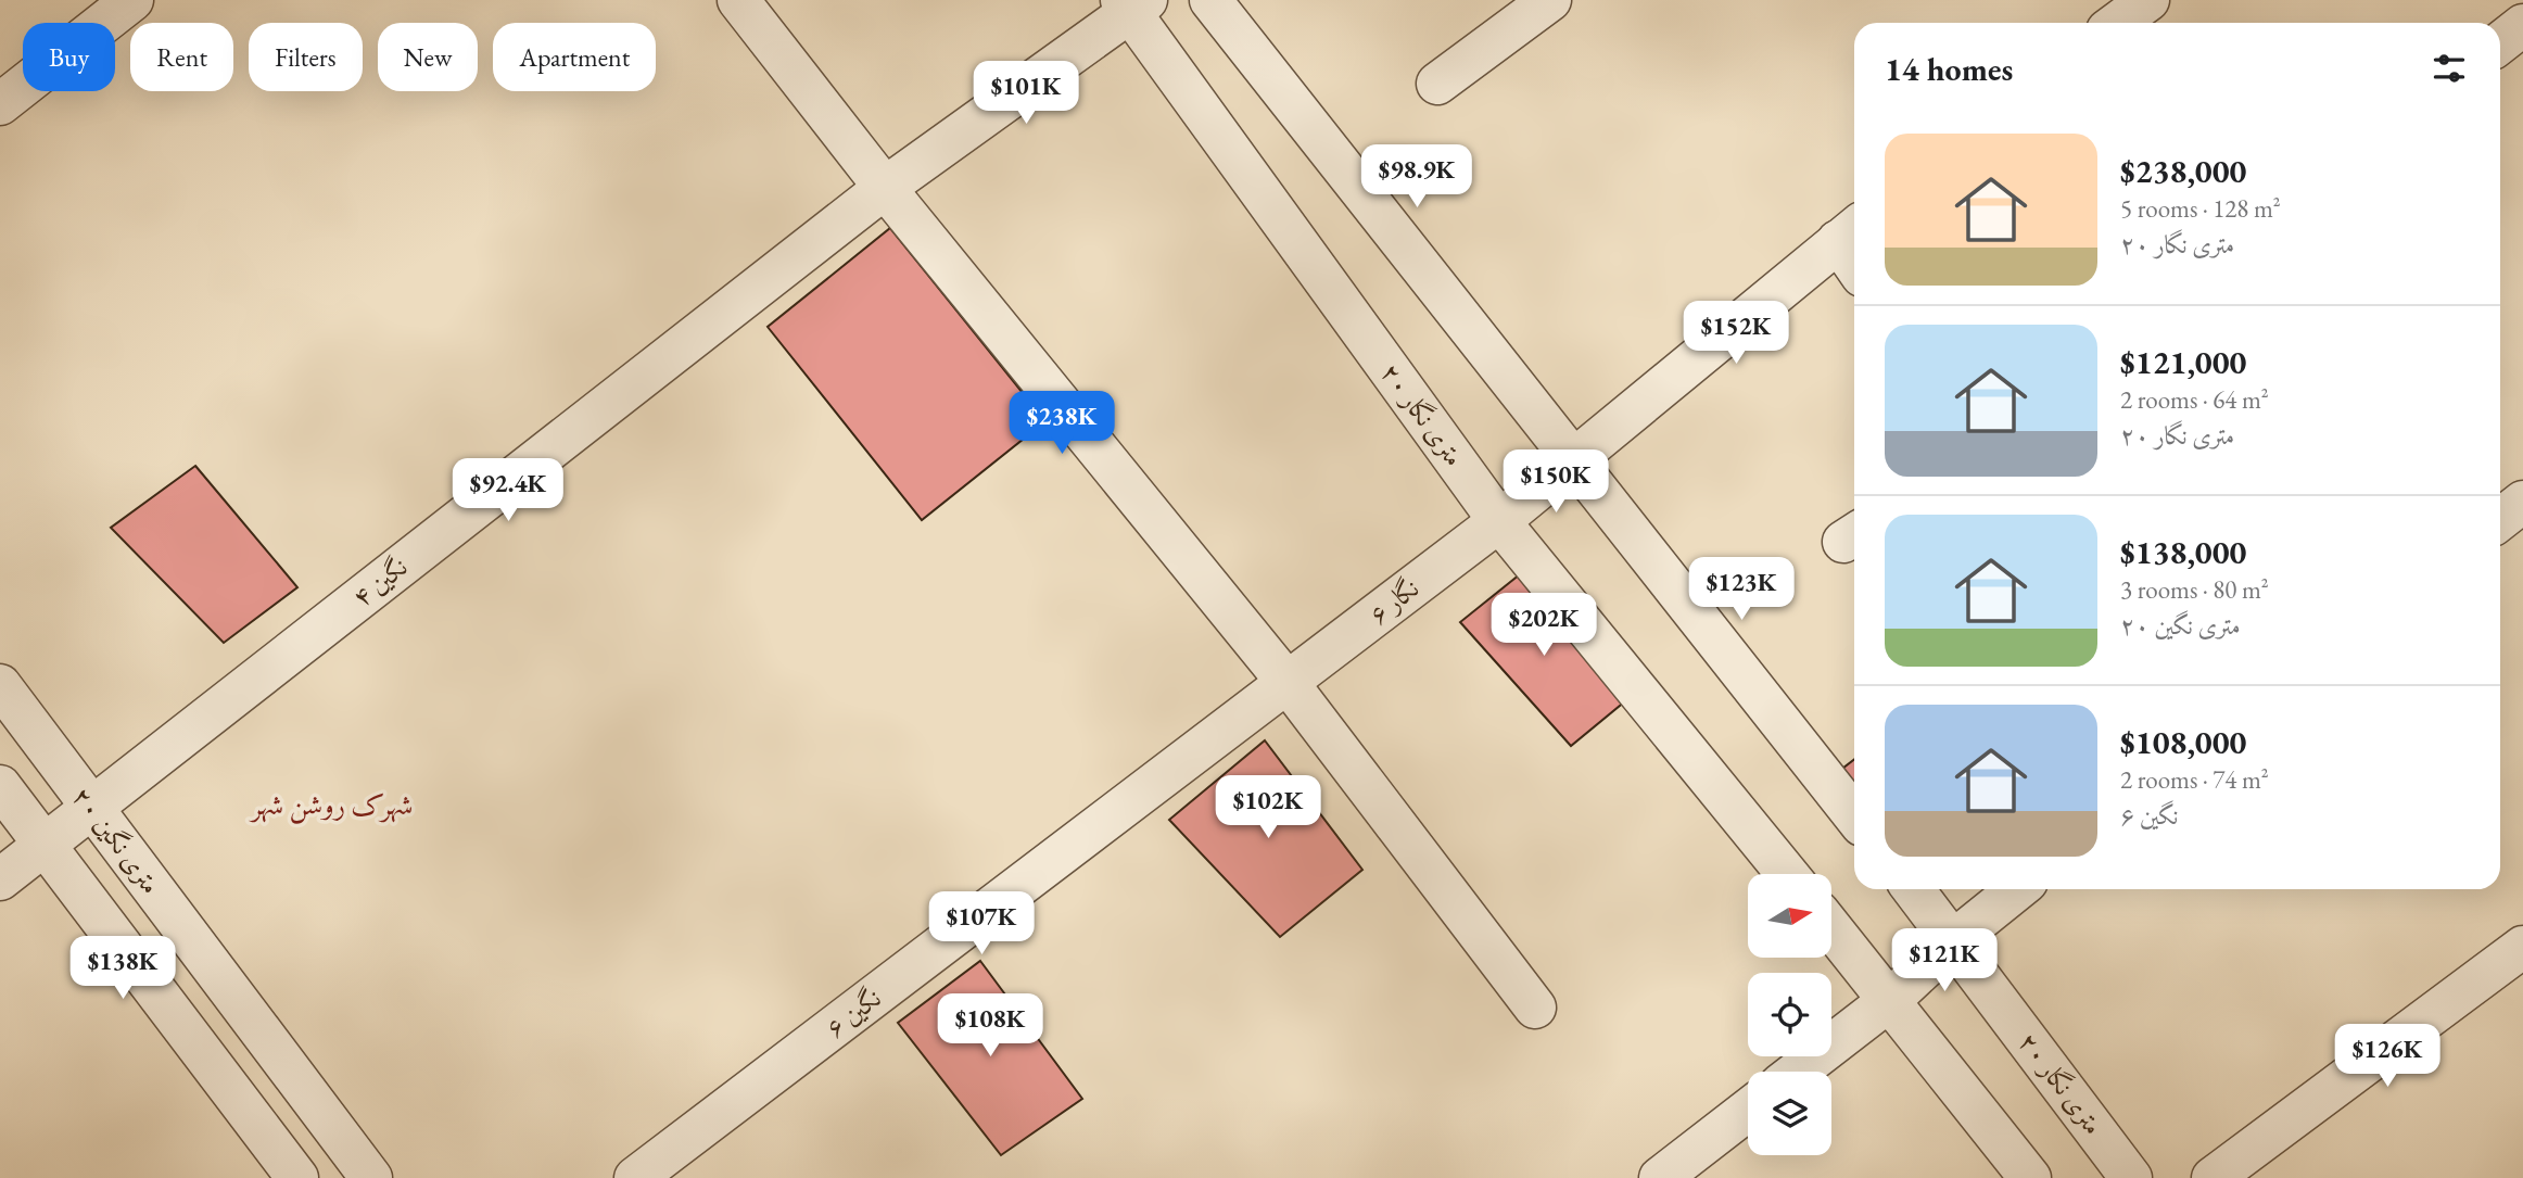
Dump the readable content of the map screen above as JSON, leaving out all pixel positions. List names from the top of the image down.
{
  "streets": {
    "street": [
      "۲۰ متری نگار",
      "نگین ۴",
      "نگار ۶",
      "۲۰ متری نگین",
      "نگین ۶"
    ]
  },
  "crossings": [
    ["۲۰ متری نگار", "نگین ۴"],
    ["۲۰ متری نگار", "نگار ۶"],
    ["نگین ۴", "۲۰ متری نگین"],
    ["نگار ۶", "نگین ۶"]
  ],
  "districts": ["شهرک روشن شهر"],
  "north": "right",
  "page": {
    "chip": [
      "Buy",
      "Rent",
      "Filters",
      "New",
      "Apartment"
    ],
    "heading": "14 homes",
    "price": [
      "$101K",
      "$98.9K",
      "$152K",
      "$238K",
      "$150K",
      "$92.4K",
      "$123K",
      "$202K",
      "$102K",
      "$107K",
      "$121K",
      "$138K",
      "$108K",
      "$126K"
    ],
    "list": [
      {
        "name": "$238,000",
        "note": "5 rooms · 128 m² · ۲۰ متری نگار"
      },
      {
        "name": "$121,000",
        "note": "2 rooms · 64 m² · ۲۰ متری نگار"
      },
      {
        "name": "$138,000",
        "note": "3 rooms · 80 m² · ۲۰ متری نگین"
      },
      {
        "name": "$108,000",
        "note": "2 rooms · 74 m² · نگین ۶"
      }
    ]
  }
}
